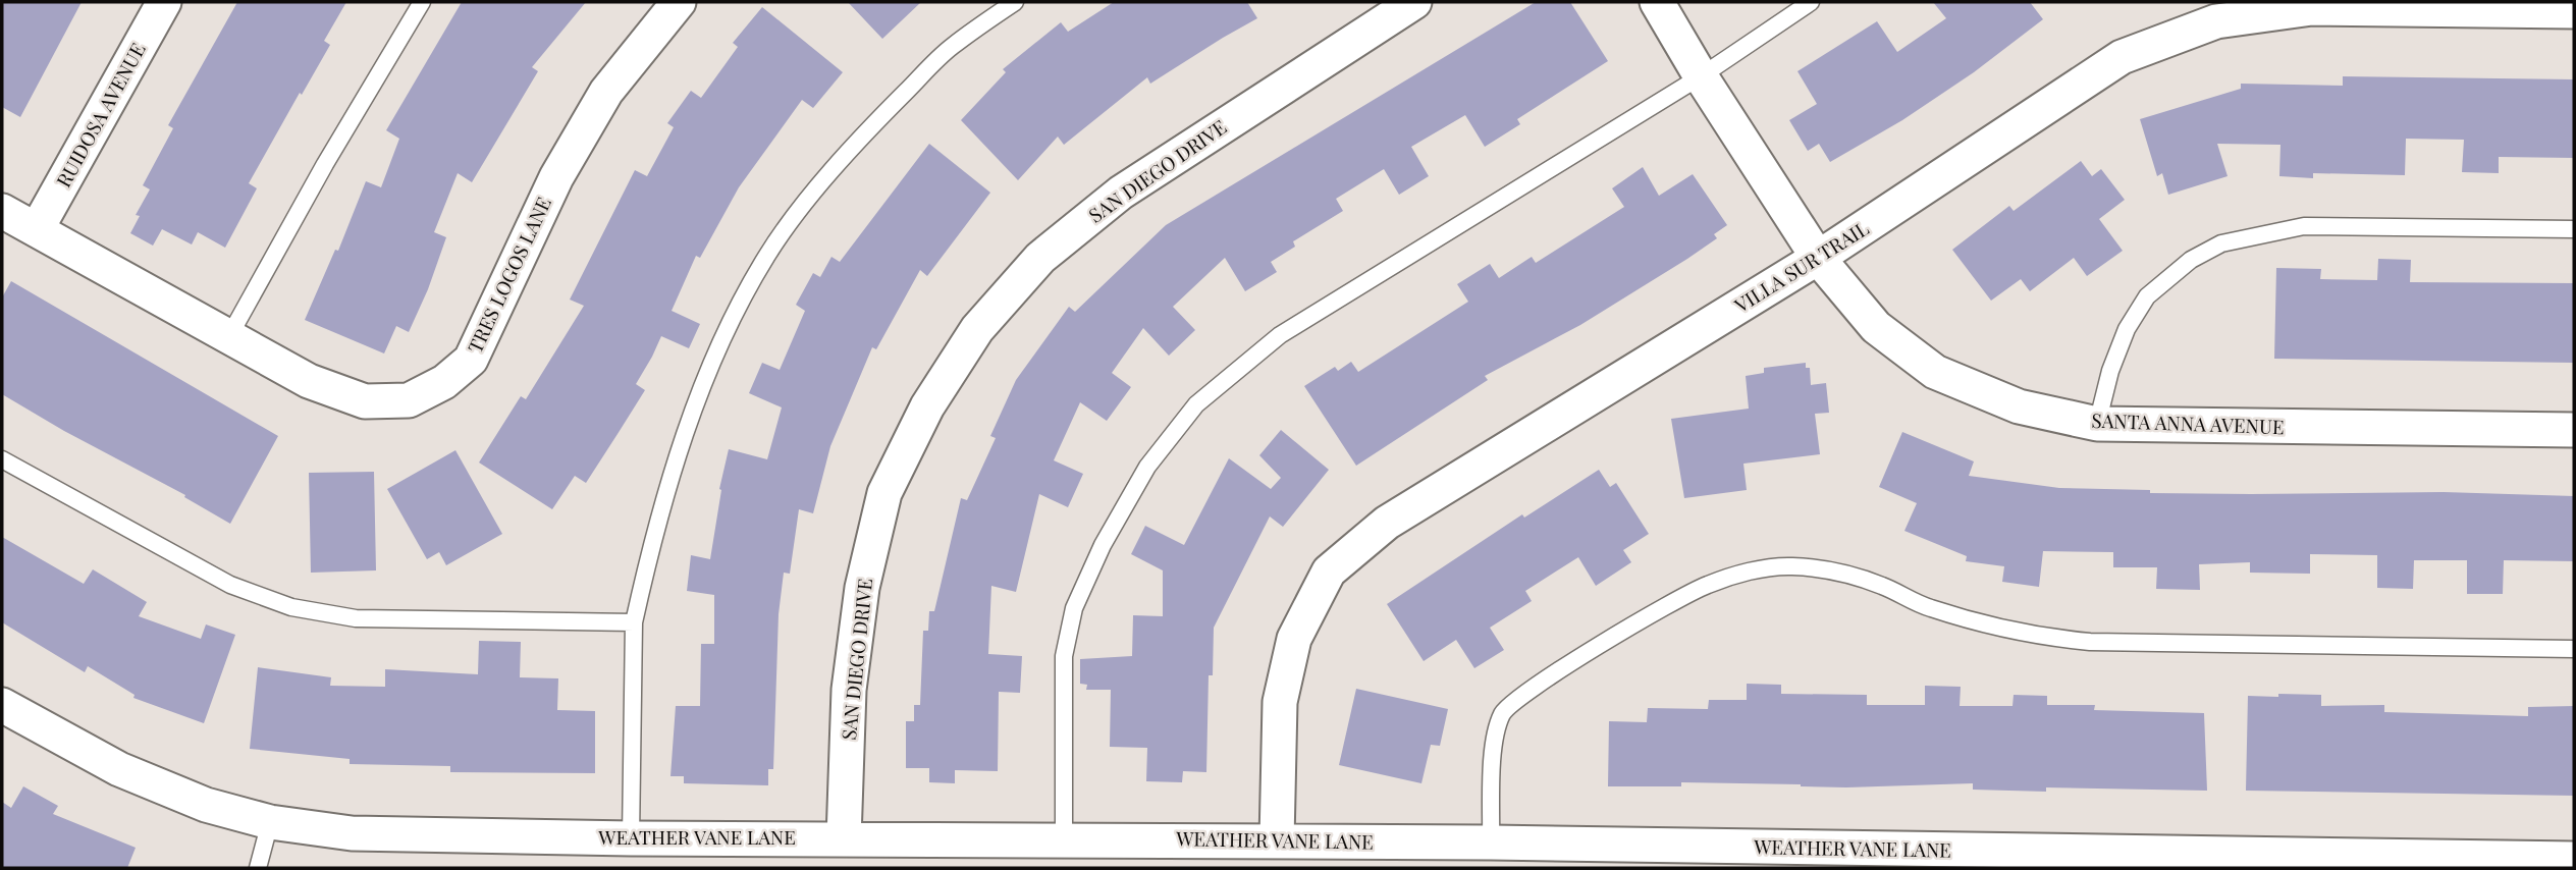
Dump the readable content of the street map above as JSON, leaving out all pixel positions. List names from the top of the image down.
{
  "streets": {
    "street": [
      "RUIDOSA AVENUE",
      "SAN DIEGO DRIVE",
      "VILLA SUR TRAIL",
      "TRES LOGOS LANE",
      "SANTA ANNA AVENUE",
      "WEATHER VANE LANE"
    ]
  },
  "crossings": [
    ["RUIDOSA AVENUE", "TRES LOGOS LANE"],
    ["SAN DIEGO DRIVE", "WEATHER VANE LANE"],
    ["VILLA SUR TRAIL", "SANTA ANNA AVENUE"],
    ["VILLA SUR TRAIL", "WEATHER VANE LANE"]
  ]
}
